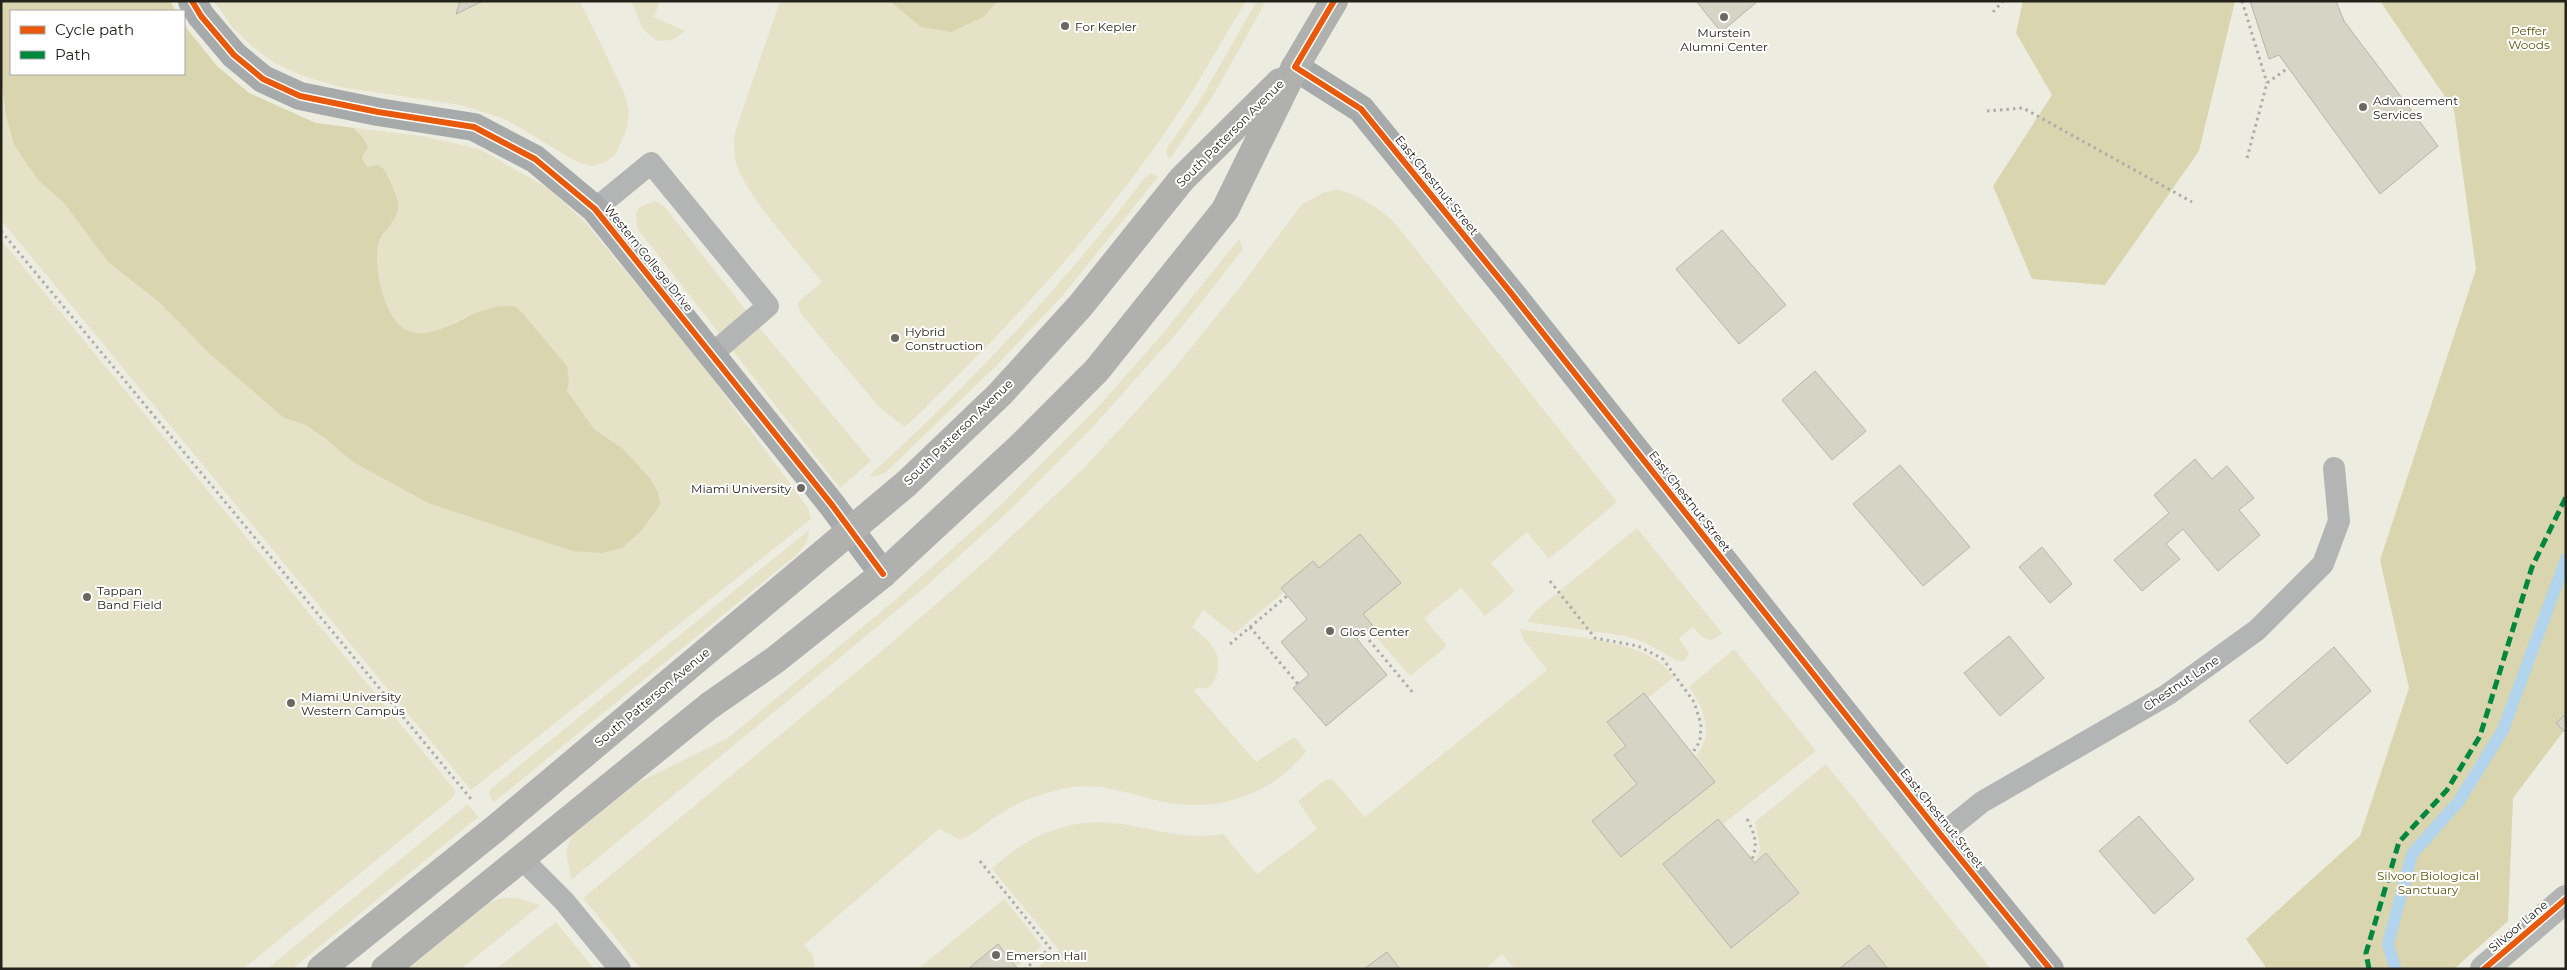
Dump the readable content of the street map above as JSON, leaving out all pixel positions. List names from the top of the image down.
{
  "streets": {
    "highway": ["South Patterson Avenue"],
    "street": ["East Chestnut Street", "Western College Drive", "Silvoor Lane"],
    "lane": ["Chestnut Lane"]
  },
  "crossings": [
    ["South Patterson Avenue", "East Chestnut Street"],
    ["South Patterson Avenue", "Western College Drive"],
    ["East Chestnut Street", "Chestnut Lane"]
  ],
  "parks": ["Peffer Woods", "Silvoor Biological Sanctuary"],
  "places": [
    "Murstein Alumni Center",
    "For Kepler",
    "Advancement Services",
    "Hybrid Construction",
    "Miami University",
    "Tappan Band Field",
    "Glos Center",
    "Miami University Western Campus",
    "Emerson Hall"
  ],
  "legend": ["Cycle path", "Path"]
}
